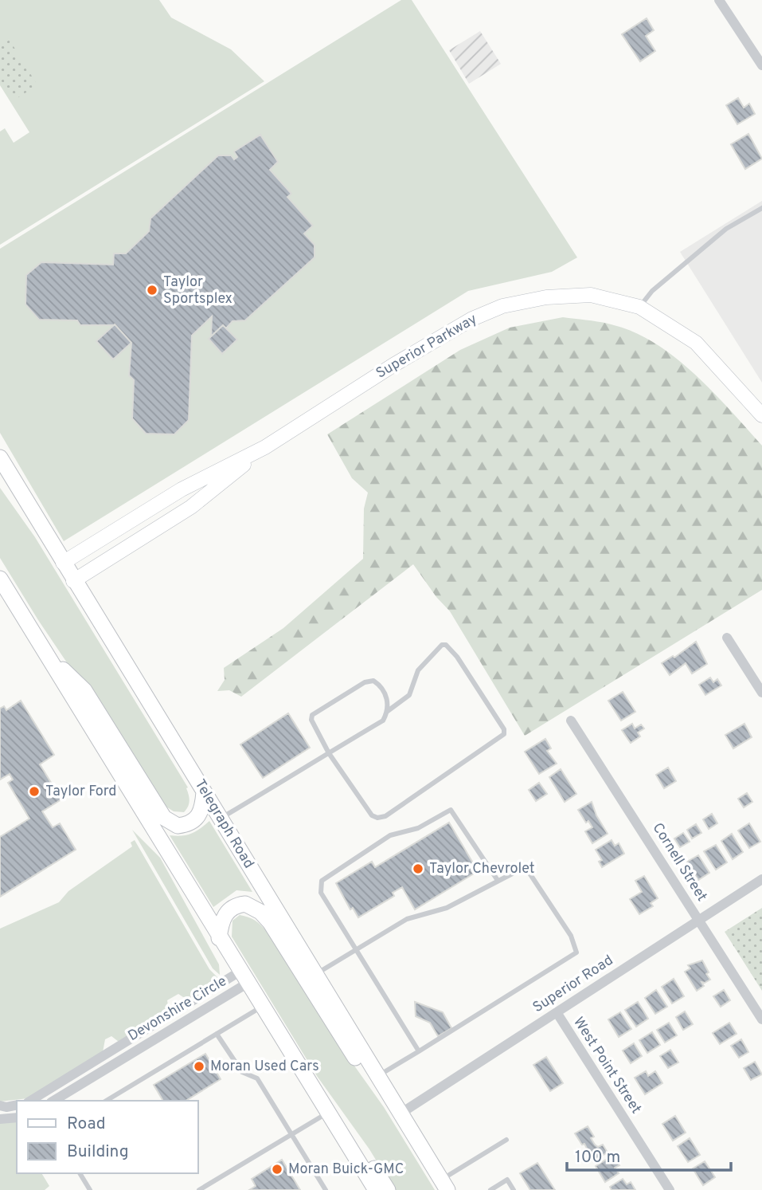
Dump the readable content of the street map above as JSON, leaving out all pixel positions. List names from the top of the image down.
{
  "streets": {
    "main road": ["Superior Parkway", "Telegraph Road"],
    "street": [
      "Cornell Street",
      "Superior Road",
      "Devonshire Circle",
      "West Point Street"
    ]
  },
  "crossings": [
    ["Superior Parkway", "Telegraph Road"],
    ["Telegraph Road", "Superior Road"],
    ["Cornell Street", "Superior Road"],
    ["Superior Road", "West Point Street"]
  ],
  "places": [
    "Taylor Sportsplex",
    "Taylor Ford",
    "Taylor Chevrolet",
    "Moran Used Cars",
    "Moran Buick-GMC"
  ],
  "legend": ["Road", "Building"],
  "scale_bar": "100 m"
}
